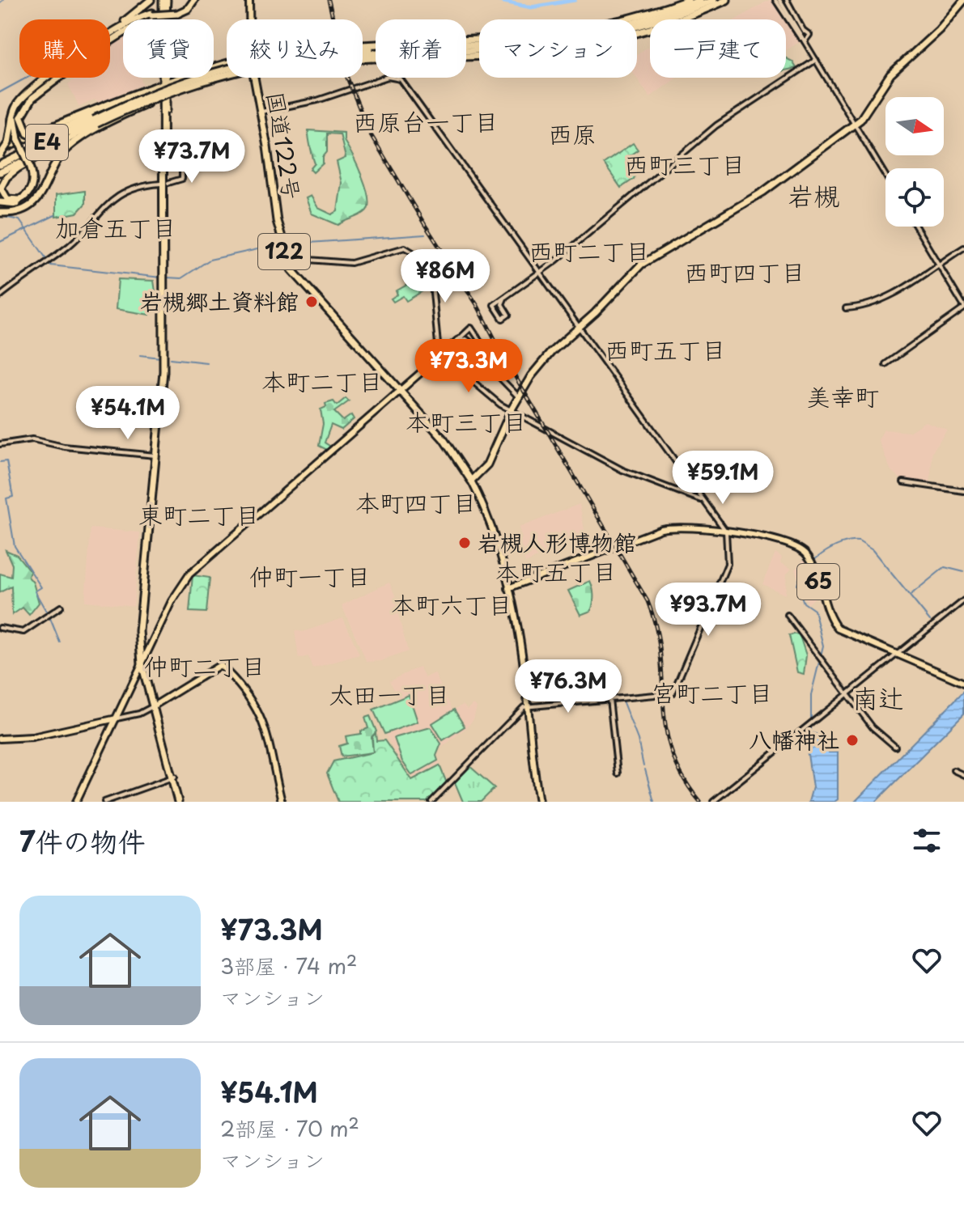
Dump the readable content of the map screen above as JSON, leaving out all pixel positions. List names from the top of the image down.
{
  "streets": {
    "highway": ["E4", "国道122号", "122"],
    "main road": ["65"]
  },
  "districts": [
    "西原台一丁目",
    "西原",
    "西町三丁目",
    "岩槻",
    "加倉五丁目",
    "西町二丁目",
    "西町四丁目",
    "西町五丁目",
    "本町二丁目",
    "美幸町",
    "本町三丁目",
    "本町四丁目",
    "東町二丁目",
    "本町五丁目",
    "仲町一丁目",
    "本町六丁目",
    "仲町二丁目",
    "宮町二丁目",
    "太田一丁目",
    "南辻"
  ],
  "places": ["岩槻郷土資料館", "岩槻人形博物館", "八幡神社"],
  "north": "right",
  "page": {
    "chip": [
      "購入",
      "賃貸",
      "絞り込み",
      "新着",
      "マンション",
      "一戸建て"
    ],
    "price": [
      "¥73.7M",
      "¥86M",
      "¥73.3M",
      "¥54.1M",
      "¥59.1M",
      "¥93.7M",
      "¥76.3M"
    ],
    "heading": "7件の物件",
    "list": [
      {
        "name": "¥73.3M",
        "note": "3部屋 · 74 m² · マンション"
      },
      {
        "name": "¥54.1M",
        "note": "2部屋 · 70 m² · マンション"
      }
    ]
  }
}
